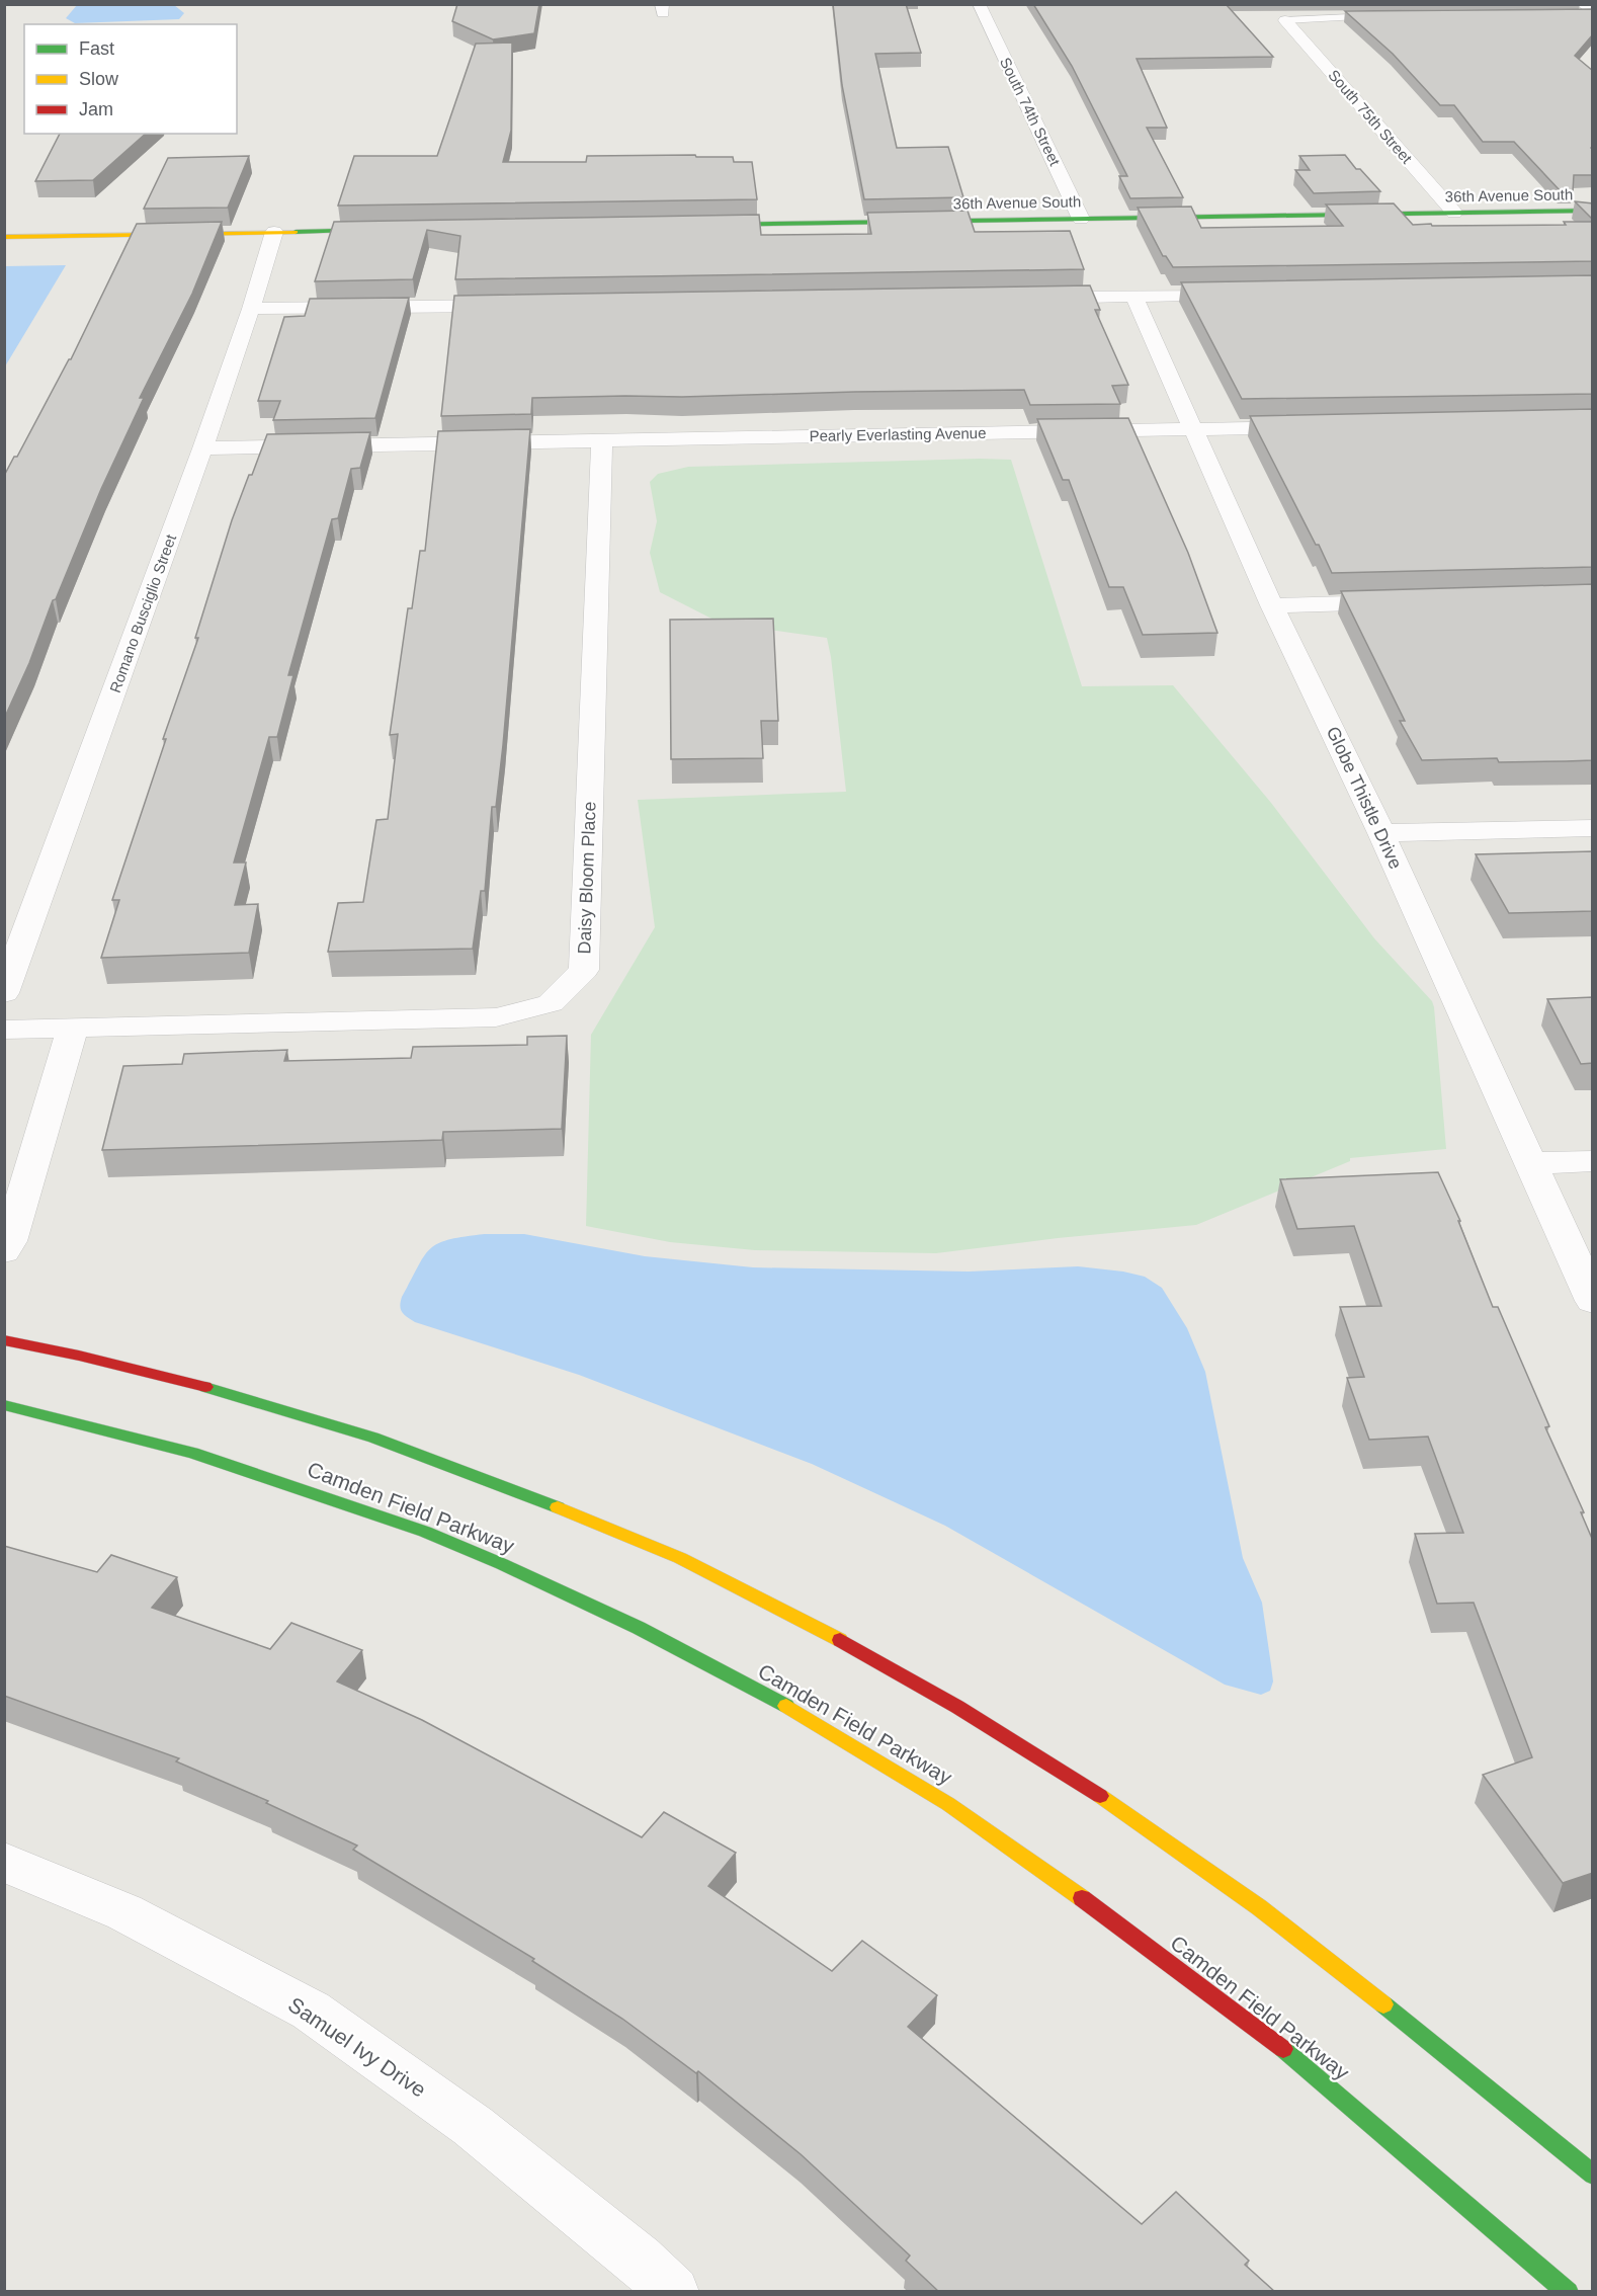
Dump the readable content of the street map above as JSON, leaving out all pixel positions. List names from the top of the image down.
{
  "streets": {
    "street": [
      "South 74th Street",
      "South 75th Street",
      "36th Avenue South",
      "Pearly Everlasting Avenue",
      "Romano Busciglio Street",
      "Globe Thistle Drive",
      "Daisy Bloom Place",
      "Camden Field Parkway",
      "Samuel Ivy Drive"
    ]
  },
  "crossings": [
    ["South 74th Street", "36th Avenue South"],
    ["South 75th Street", "36th Avenue South"],
    ["Pearly Everlasting Avenue", "Romano Busciglio Street"],
    ["Pearly Everlasting Avenue", "Globe Thistle Drive"],
    ["Pearly Everlasting Avenue", "Daisy Bloom Place"]
  ],
  "legend": ["Fast", "Slow", "Jam"]
}
